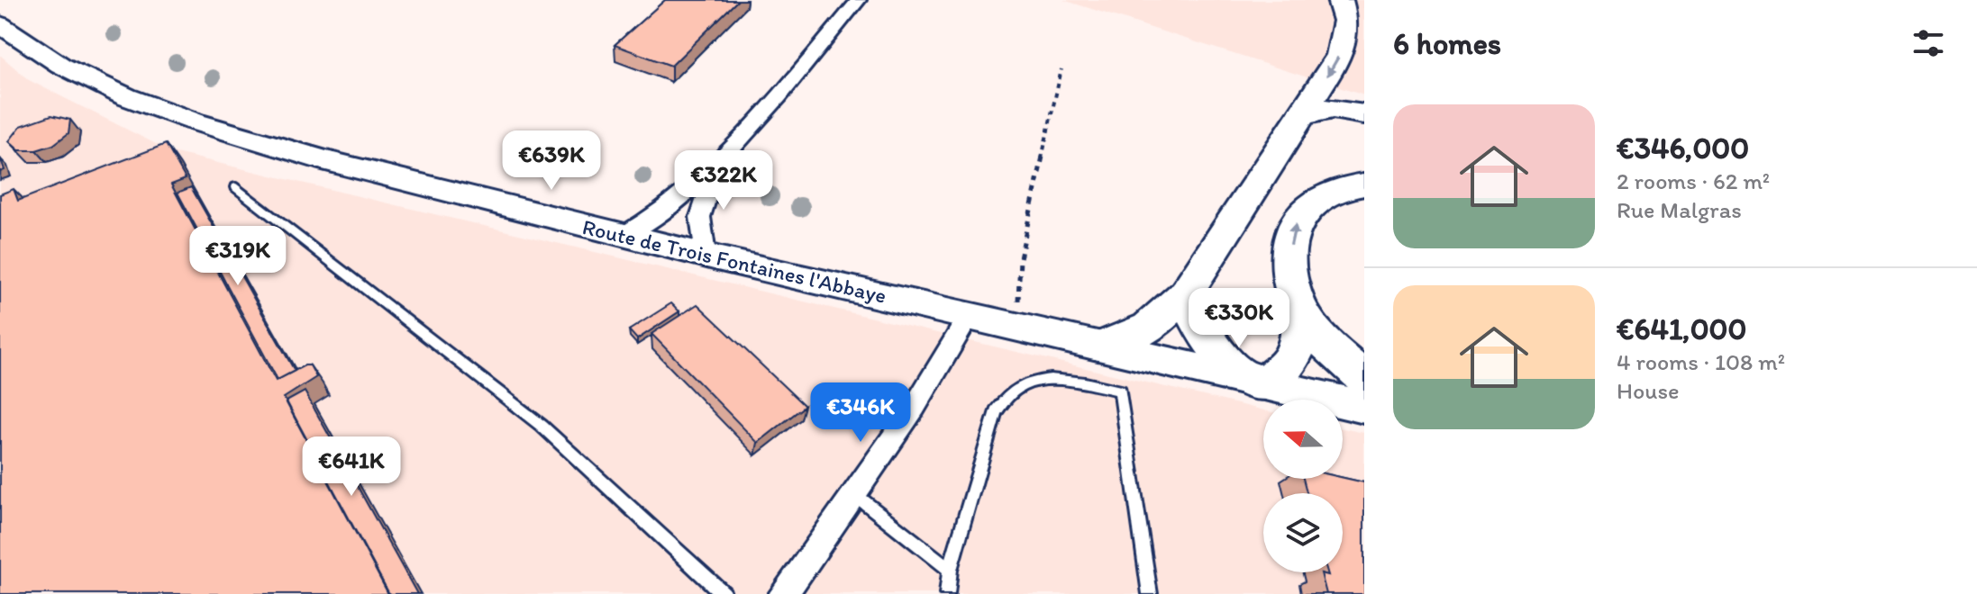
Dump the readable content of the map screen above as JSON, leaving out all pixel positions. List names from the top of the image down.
{
  "streets": {
    "street": ["Route de Trois Fontaines l'Abbaye"]
  },
  "north": "left",
  "page": {
    "heading": "6 homes",
    "list": [
      {
        "name": "€346,000",
        "note": "2 rooms · 62 m² · Rue Malgras"
      },
      {
        "name": "€641,000",
        "note": "4 rooms · 108 m² · House"
      }
    ],
    "price": [
      "€639K",
      "€322K",
      "€319K",
      "€330K",
      "€346K",
      "€641K"
    ]
  }
}
